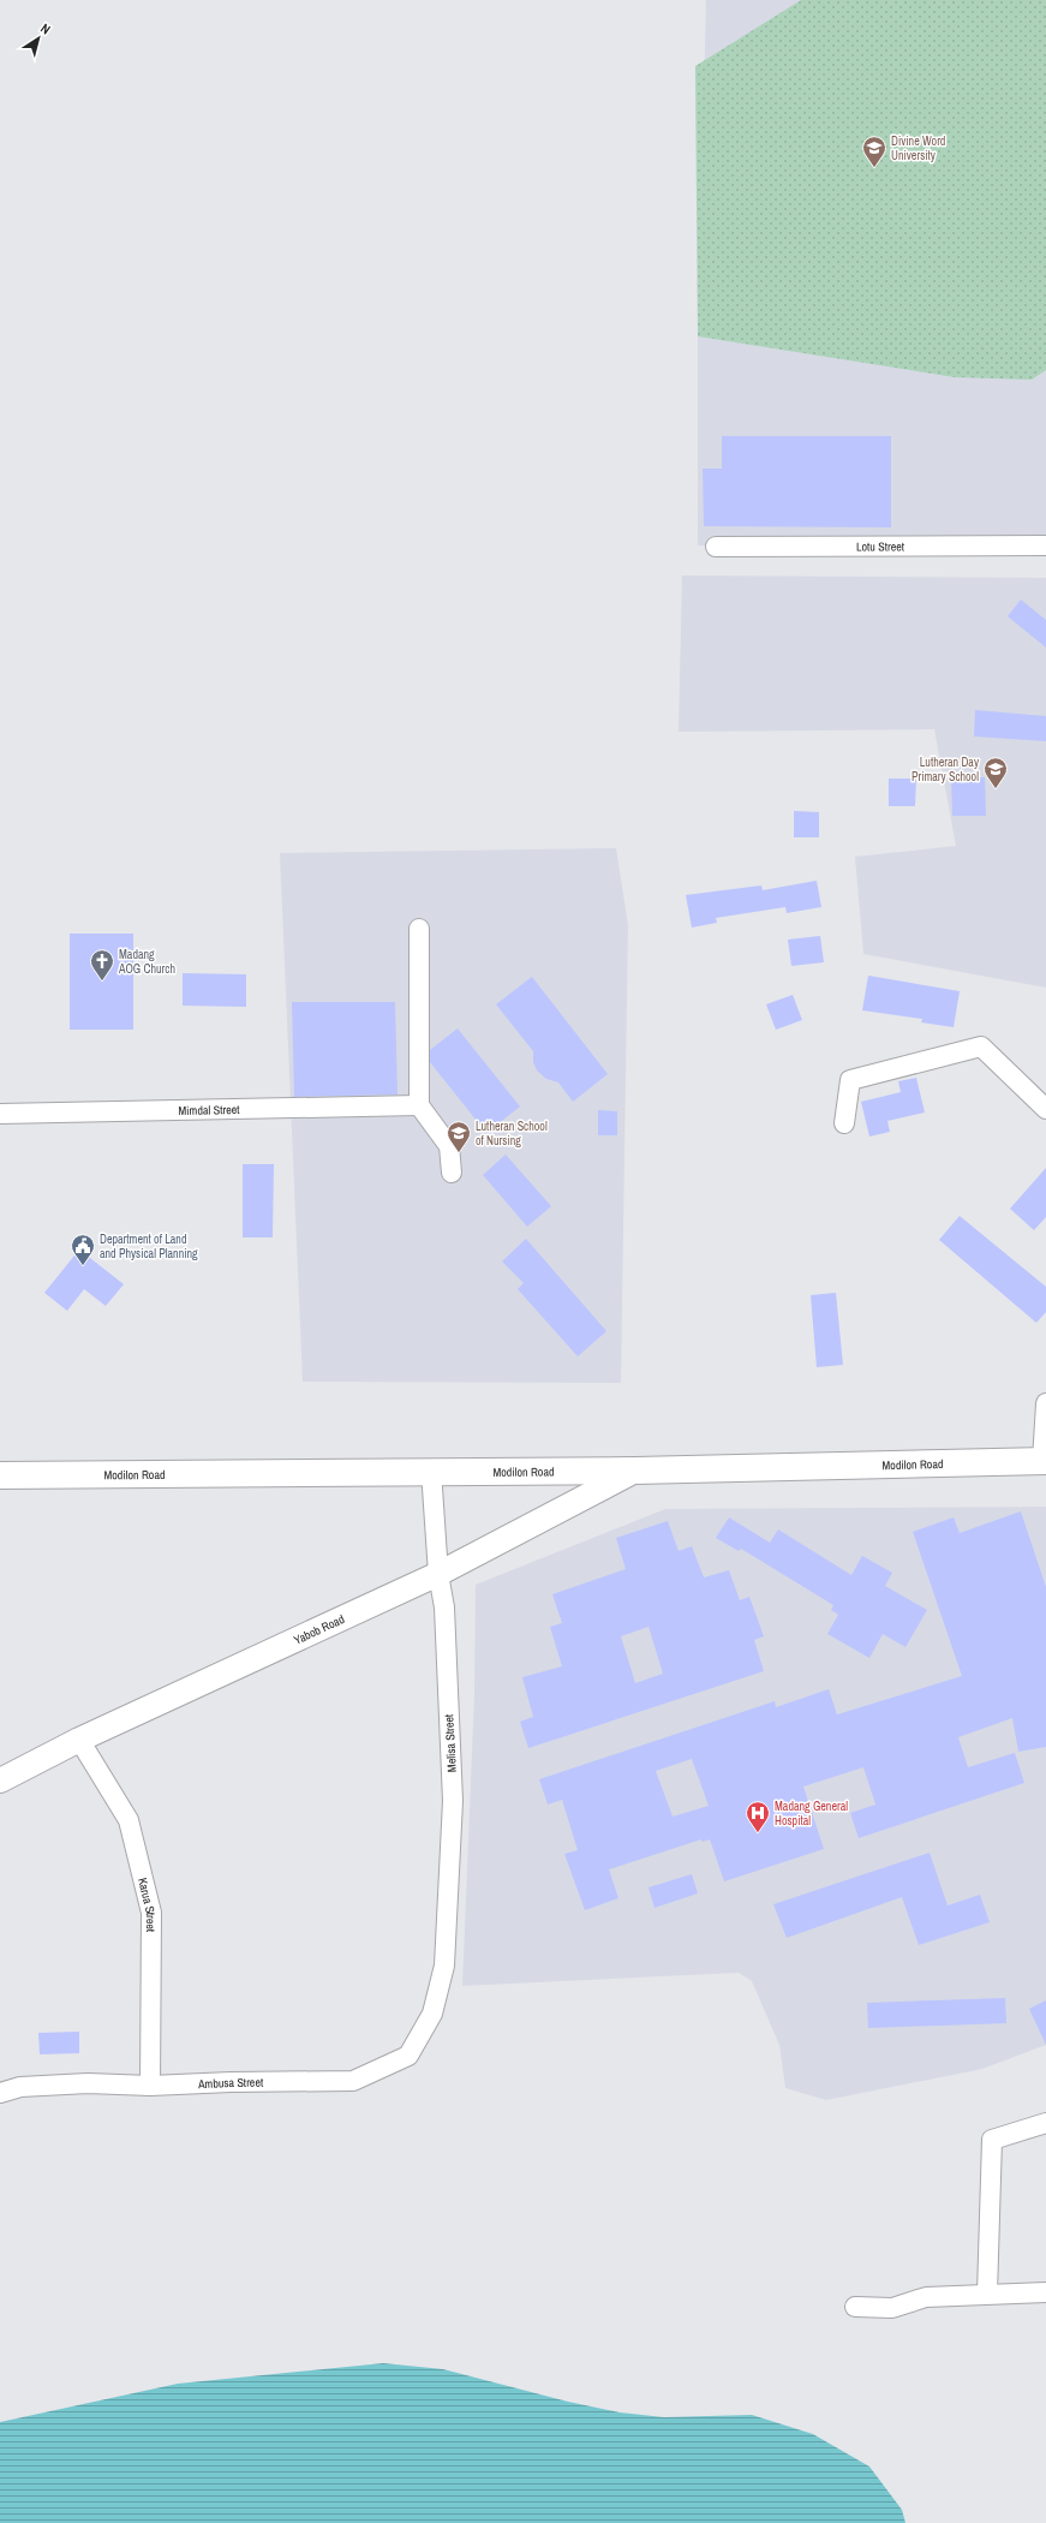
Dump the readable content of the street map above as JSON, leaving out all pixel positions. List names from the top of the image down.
{
  "streets": {
    "main road": ["Modilon Road"],
    "street": [
      "Lotu Street",
      "Mimdal Street",
      "Yabob Road",
      "Melisa Street",
      "Karua Street",
      "Ambusa Street"
    ]
  },
  "crossings": [
    ["Modilon Road", "Yabob Road"],
    ["Modilon Road", "Melisa Street"],
    ["Yabob Road", "Melisa Street"],
    ["Yabob Road", "Karua Street"],
    ["Melisa Street", "Ambusa Street"],
    ["Karua Street", "Ambusa Street"]
  ],
  "places": {
    "school or university": ["Divine Word University", "Lutheran Day Primary School", "Lutheran School of Nursing"],
    "church": ["Madang AOG Church"],
    "public building": ["Department of Land and Physical Planning"],
    "hospital": ["Madang General Hospital"]
  },
  "north": "top right"
}
